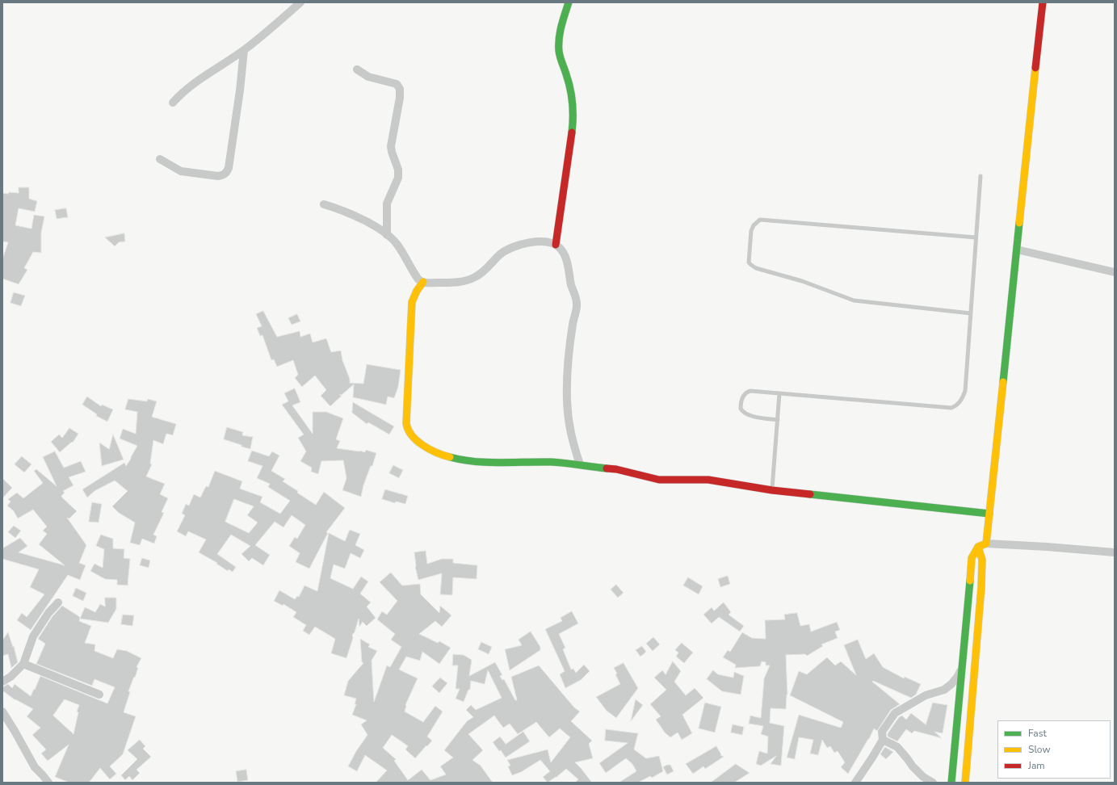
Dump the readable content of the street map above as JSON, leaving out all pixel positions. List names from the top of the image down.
{
  "legend": ["Fast", "Slow", "Jam"]
}
